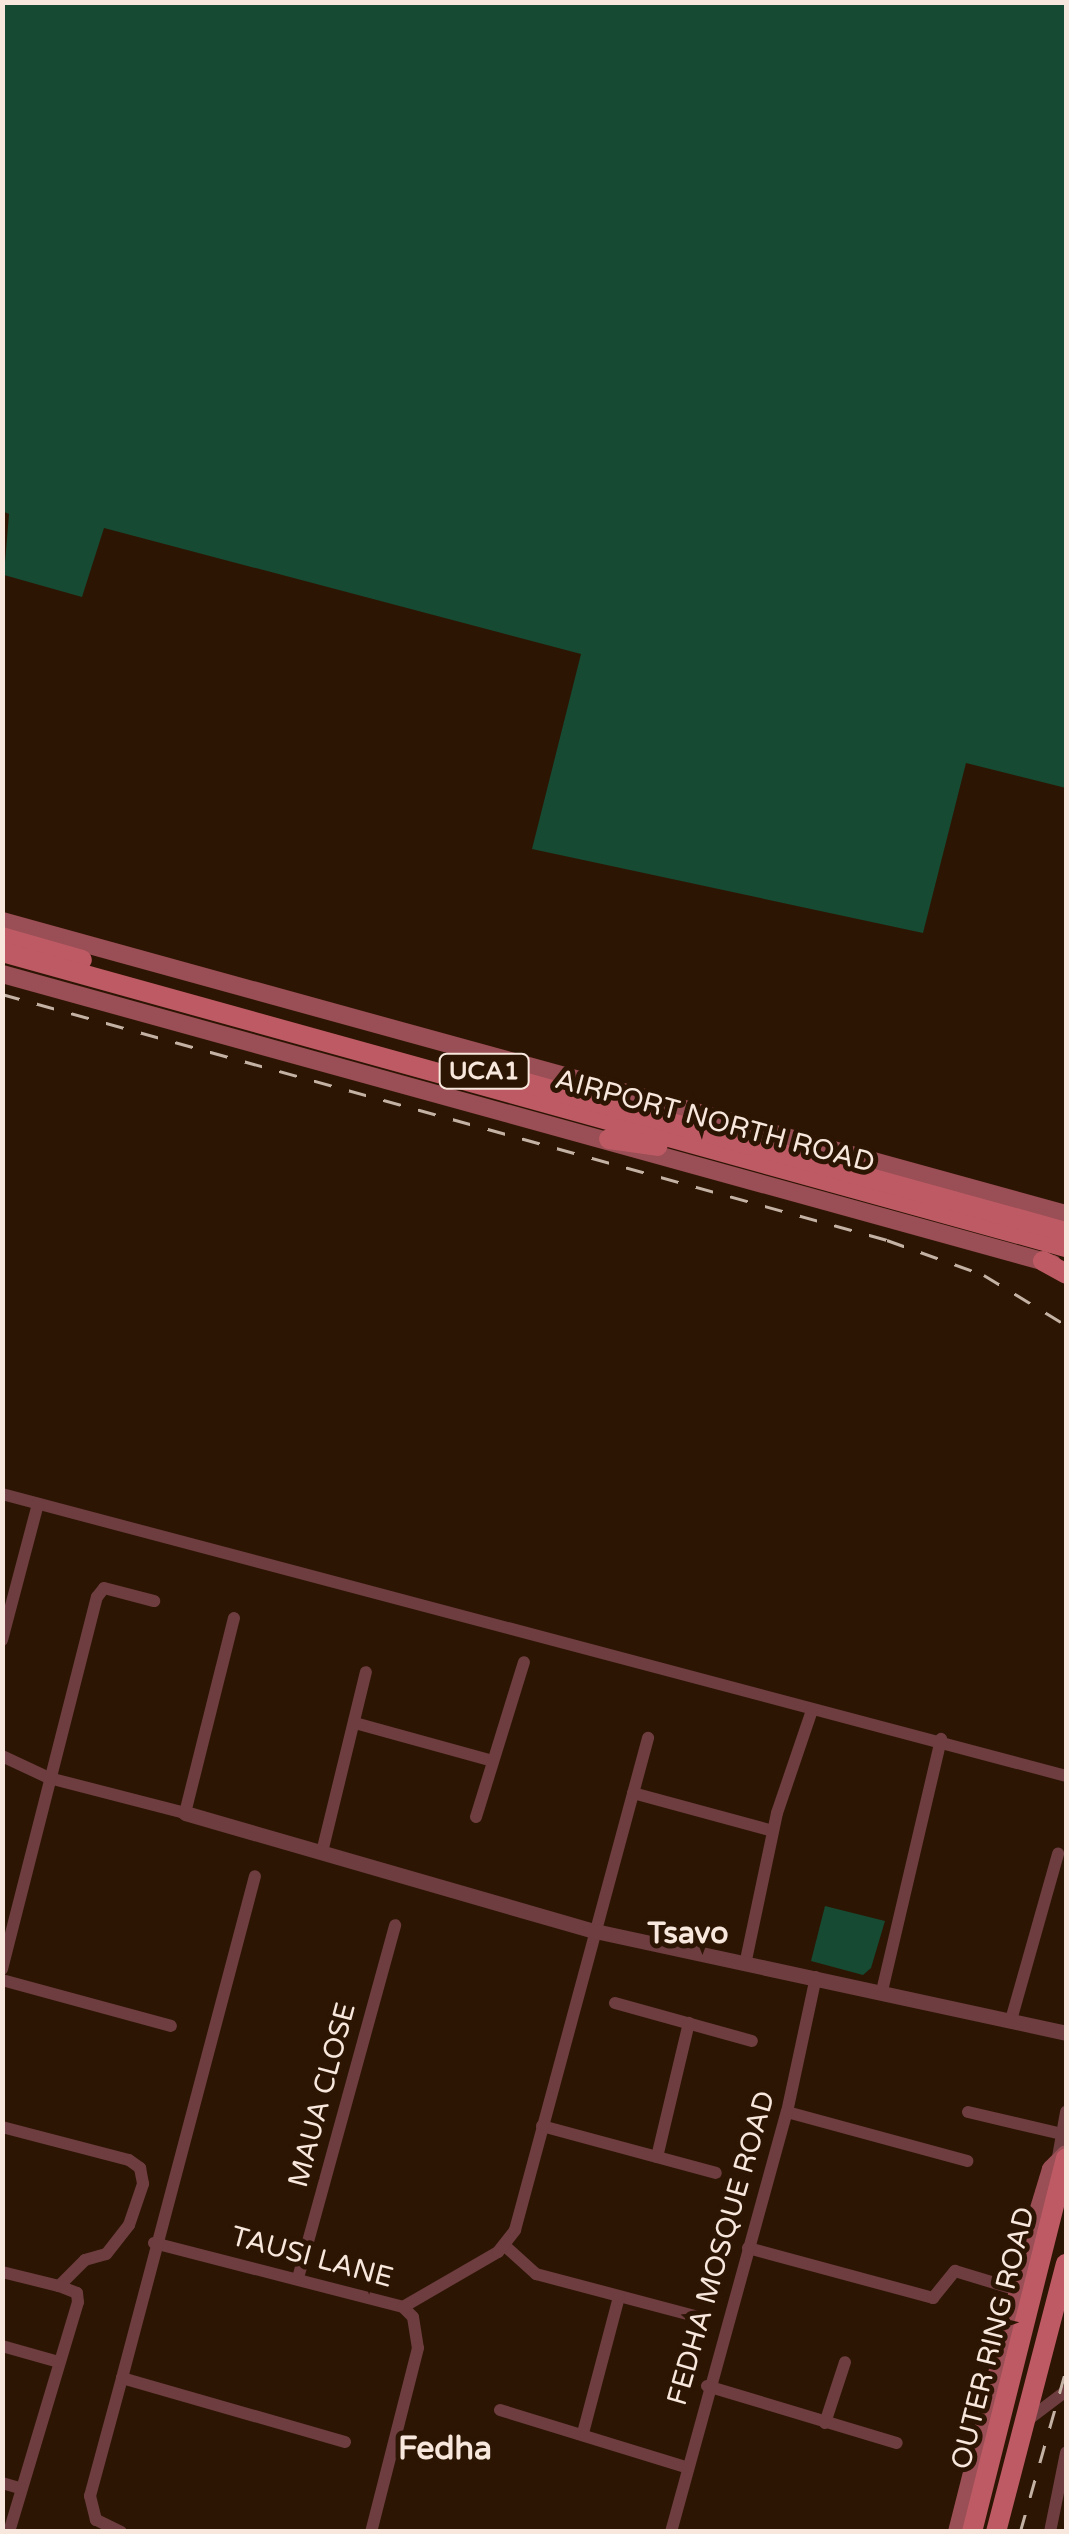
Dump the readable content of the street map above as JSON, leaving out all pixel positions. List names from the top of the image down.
{
  "streets": {
    "main road": ["UCA1", "AIRPORT NORTH ROAD", "OUTER RING ROAD"],
    "street": ["MAUA CLOSE", "FEDHA MOSQUE ROAD", "TAUSI LANE"]
  },
  "crossings": [
    ["MAUA CLOSE", "TAUSI LANE"]
  ],
  "districts": ["Tsavo", "Fedha"]
}
